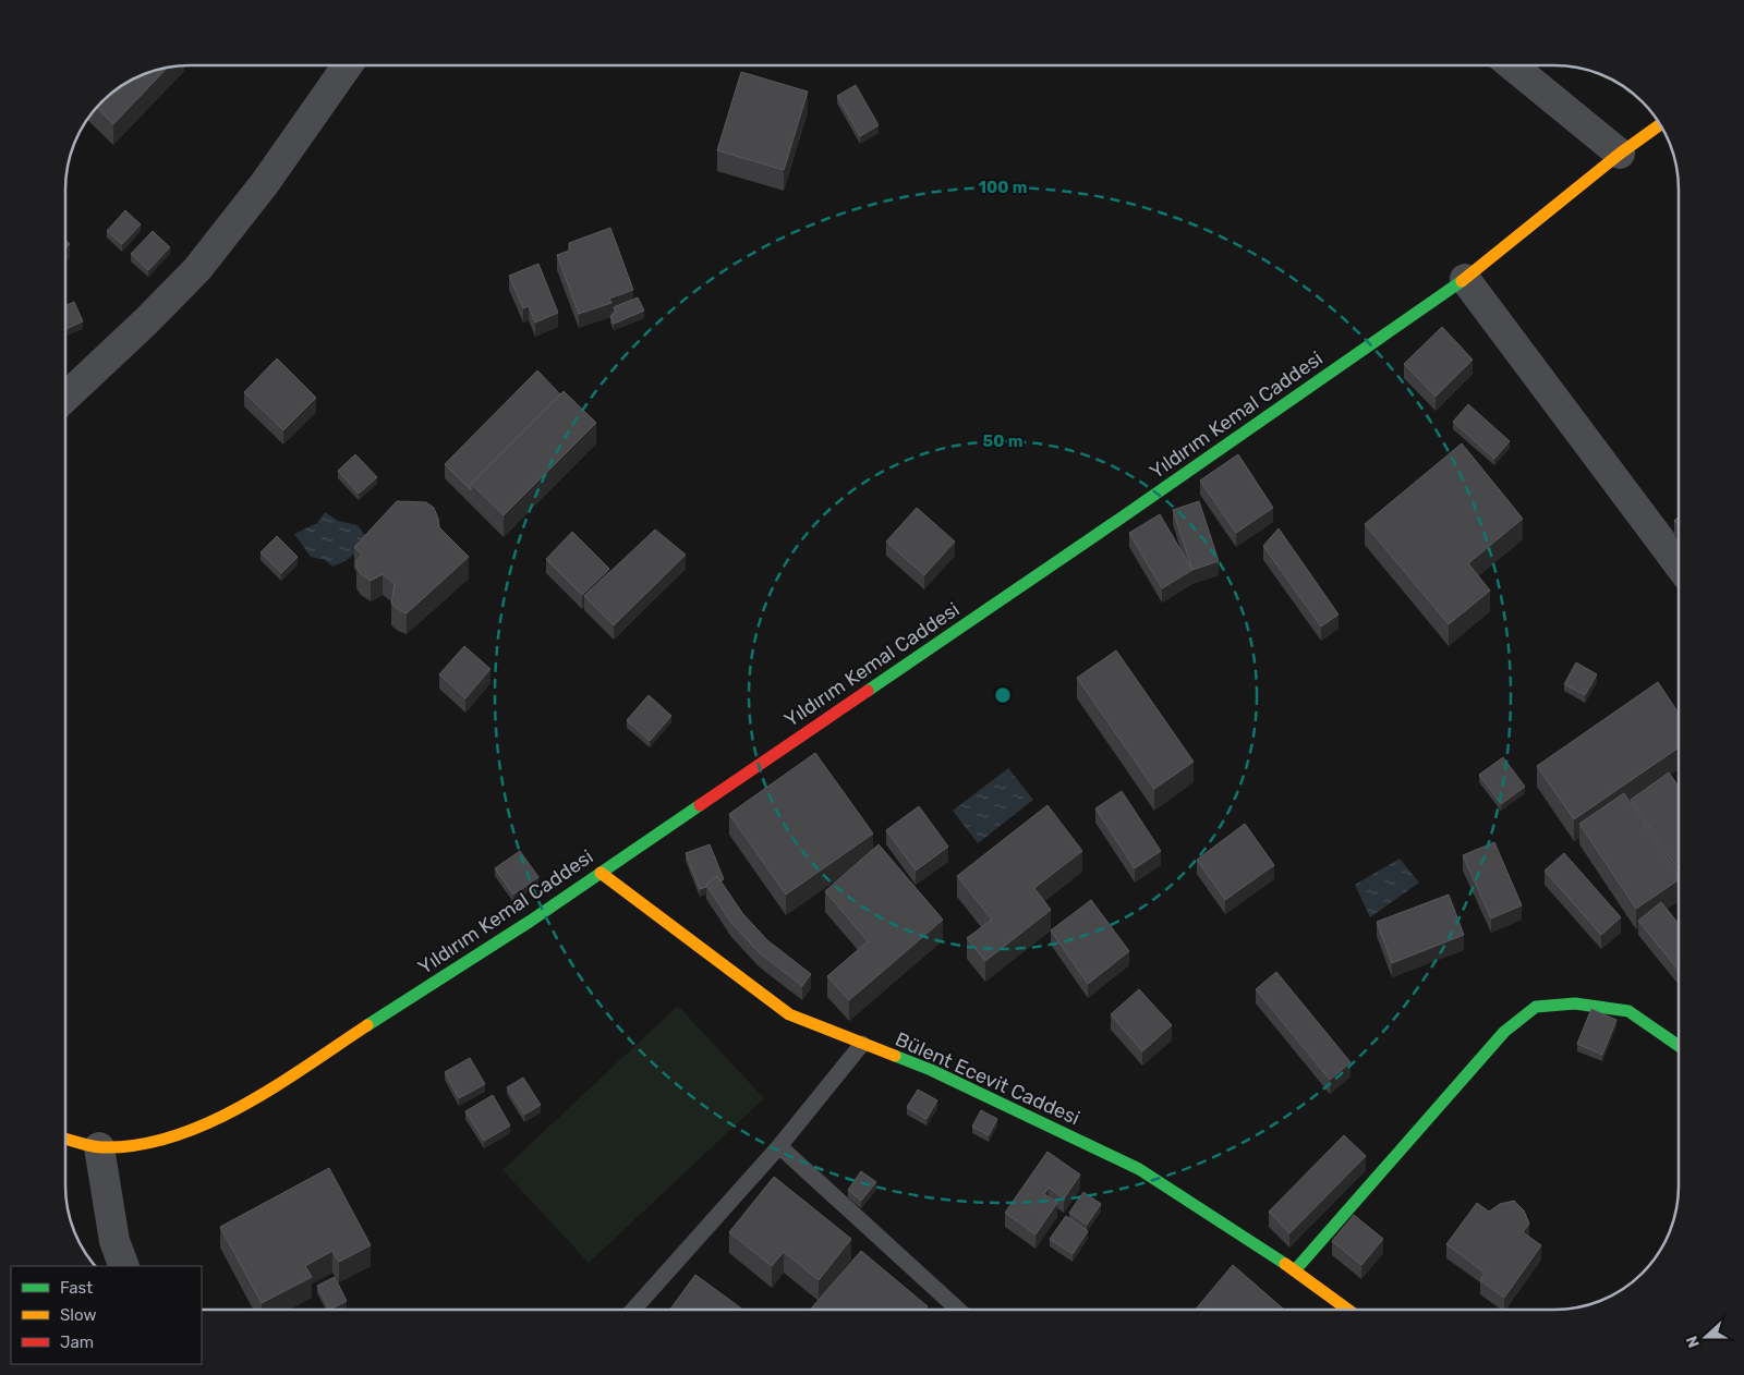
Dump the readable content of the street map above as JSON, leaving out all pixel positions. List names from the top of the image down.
{
  "streets": {
    "street": ["Yıldırım Kemal Caddesi", "Bülent Ecevit Caddesi"]
  },
  "crossings": [
    ["Yıldırım Kemal Caddesi", "Bülent Ecevit Caddesi"]
  ],
  "legend": ["Fast", "Slow", "Jam"],
  "north": "left",
  "rings": ["100 m", "50 m"]
}
